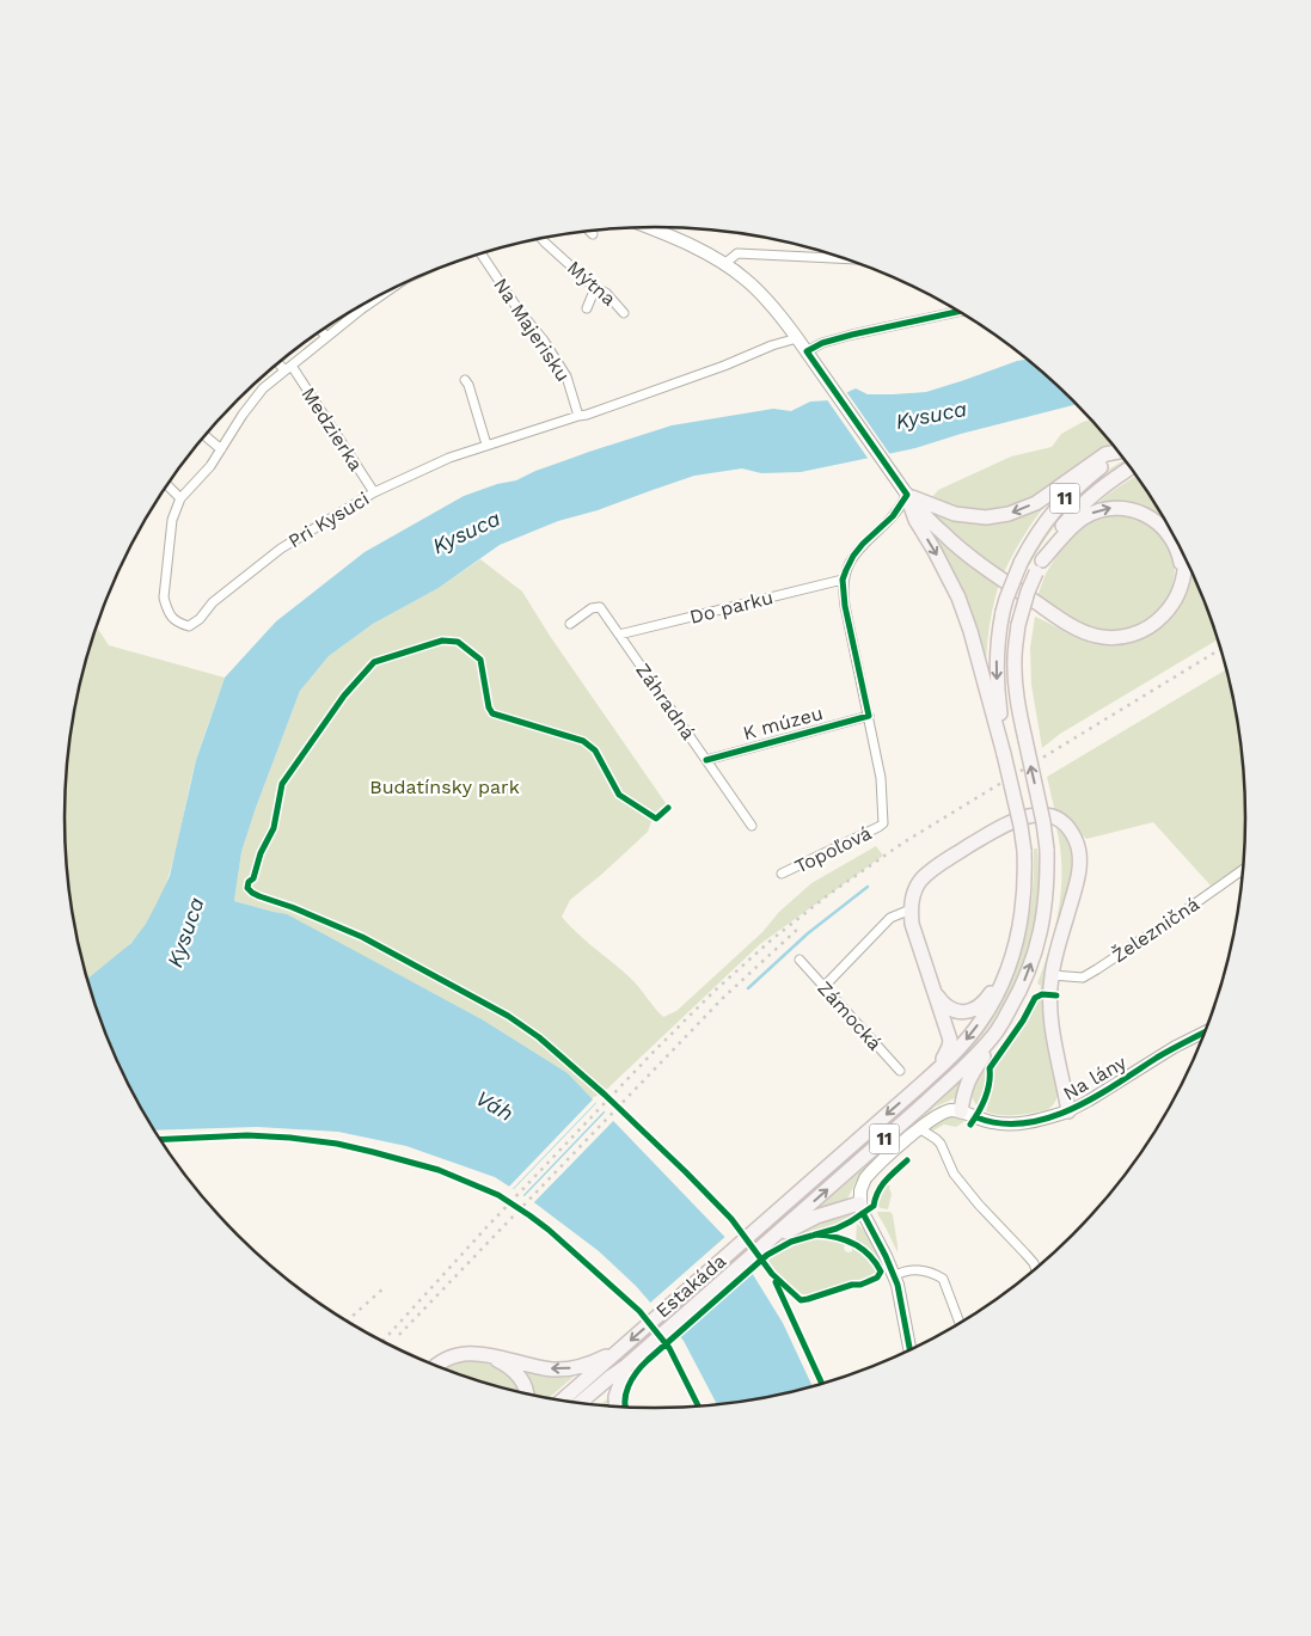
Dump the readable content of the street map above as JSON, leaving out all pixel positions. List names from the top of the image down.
{
  "streets": {
    "main road": ["11", "Na lány", "Estakáda"],
    "street": [
      "Mýtna",
      "Na Majerisku",
      "Medzierka",
      "Pri Kysuci",
      "Do parku",
      "Záhradná",
      "K múzeu",
      "Topoľová",
      "Železničná",
      "Zámocká"
    ]
  },
  "crossings": [
    ["Na Majerisku", "Pri Kysuci"],
    ["Medzierka", "Pri Kysuci"],
    ["11", "Estakáda"],
    ["Do parku", "Záhradná"],
    ["Záhradná", "K múzeu"],
    ["K múzeu", "Topoľová"]
  ],
  "water": ["Kysuca", "Váh"],
  "parks": ["Budatínsky park"]
}
